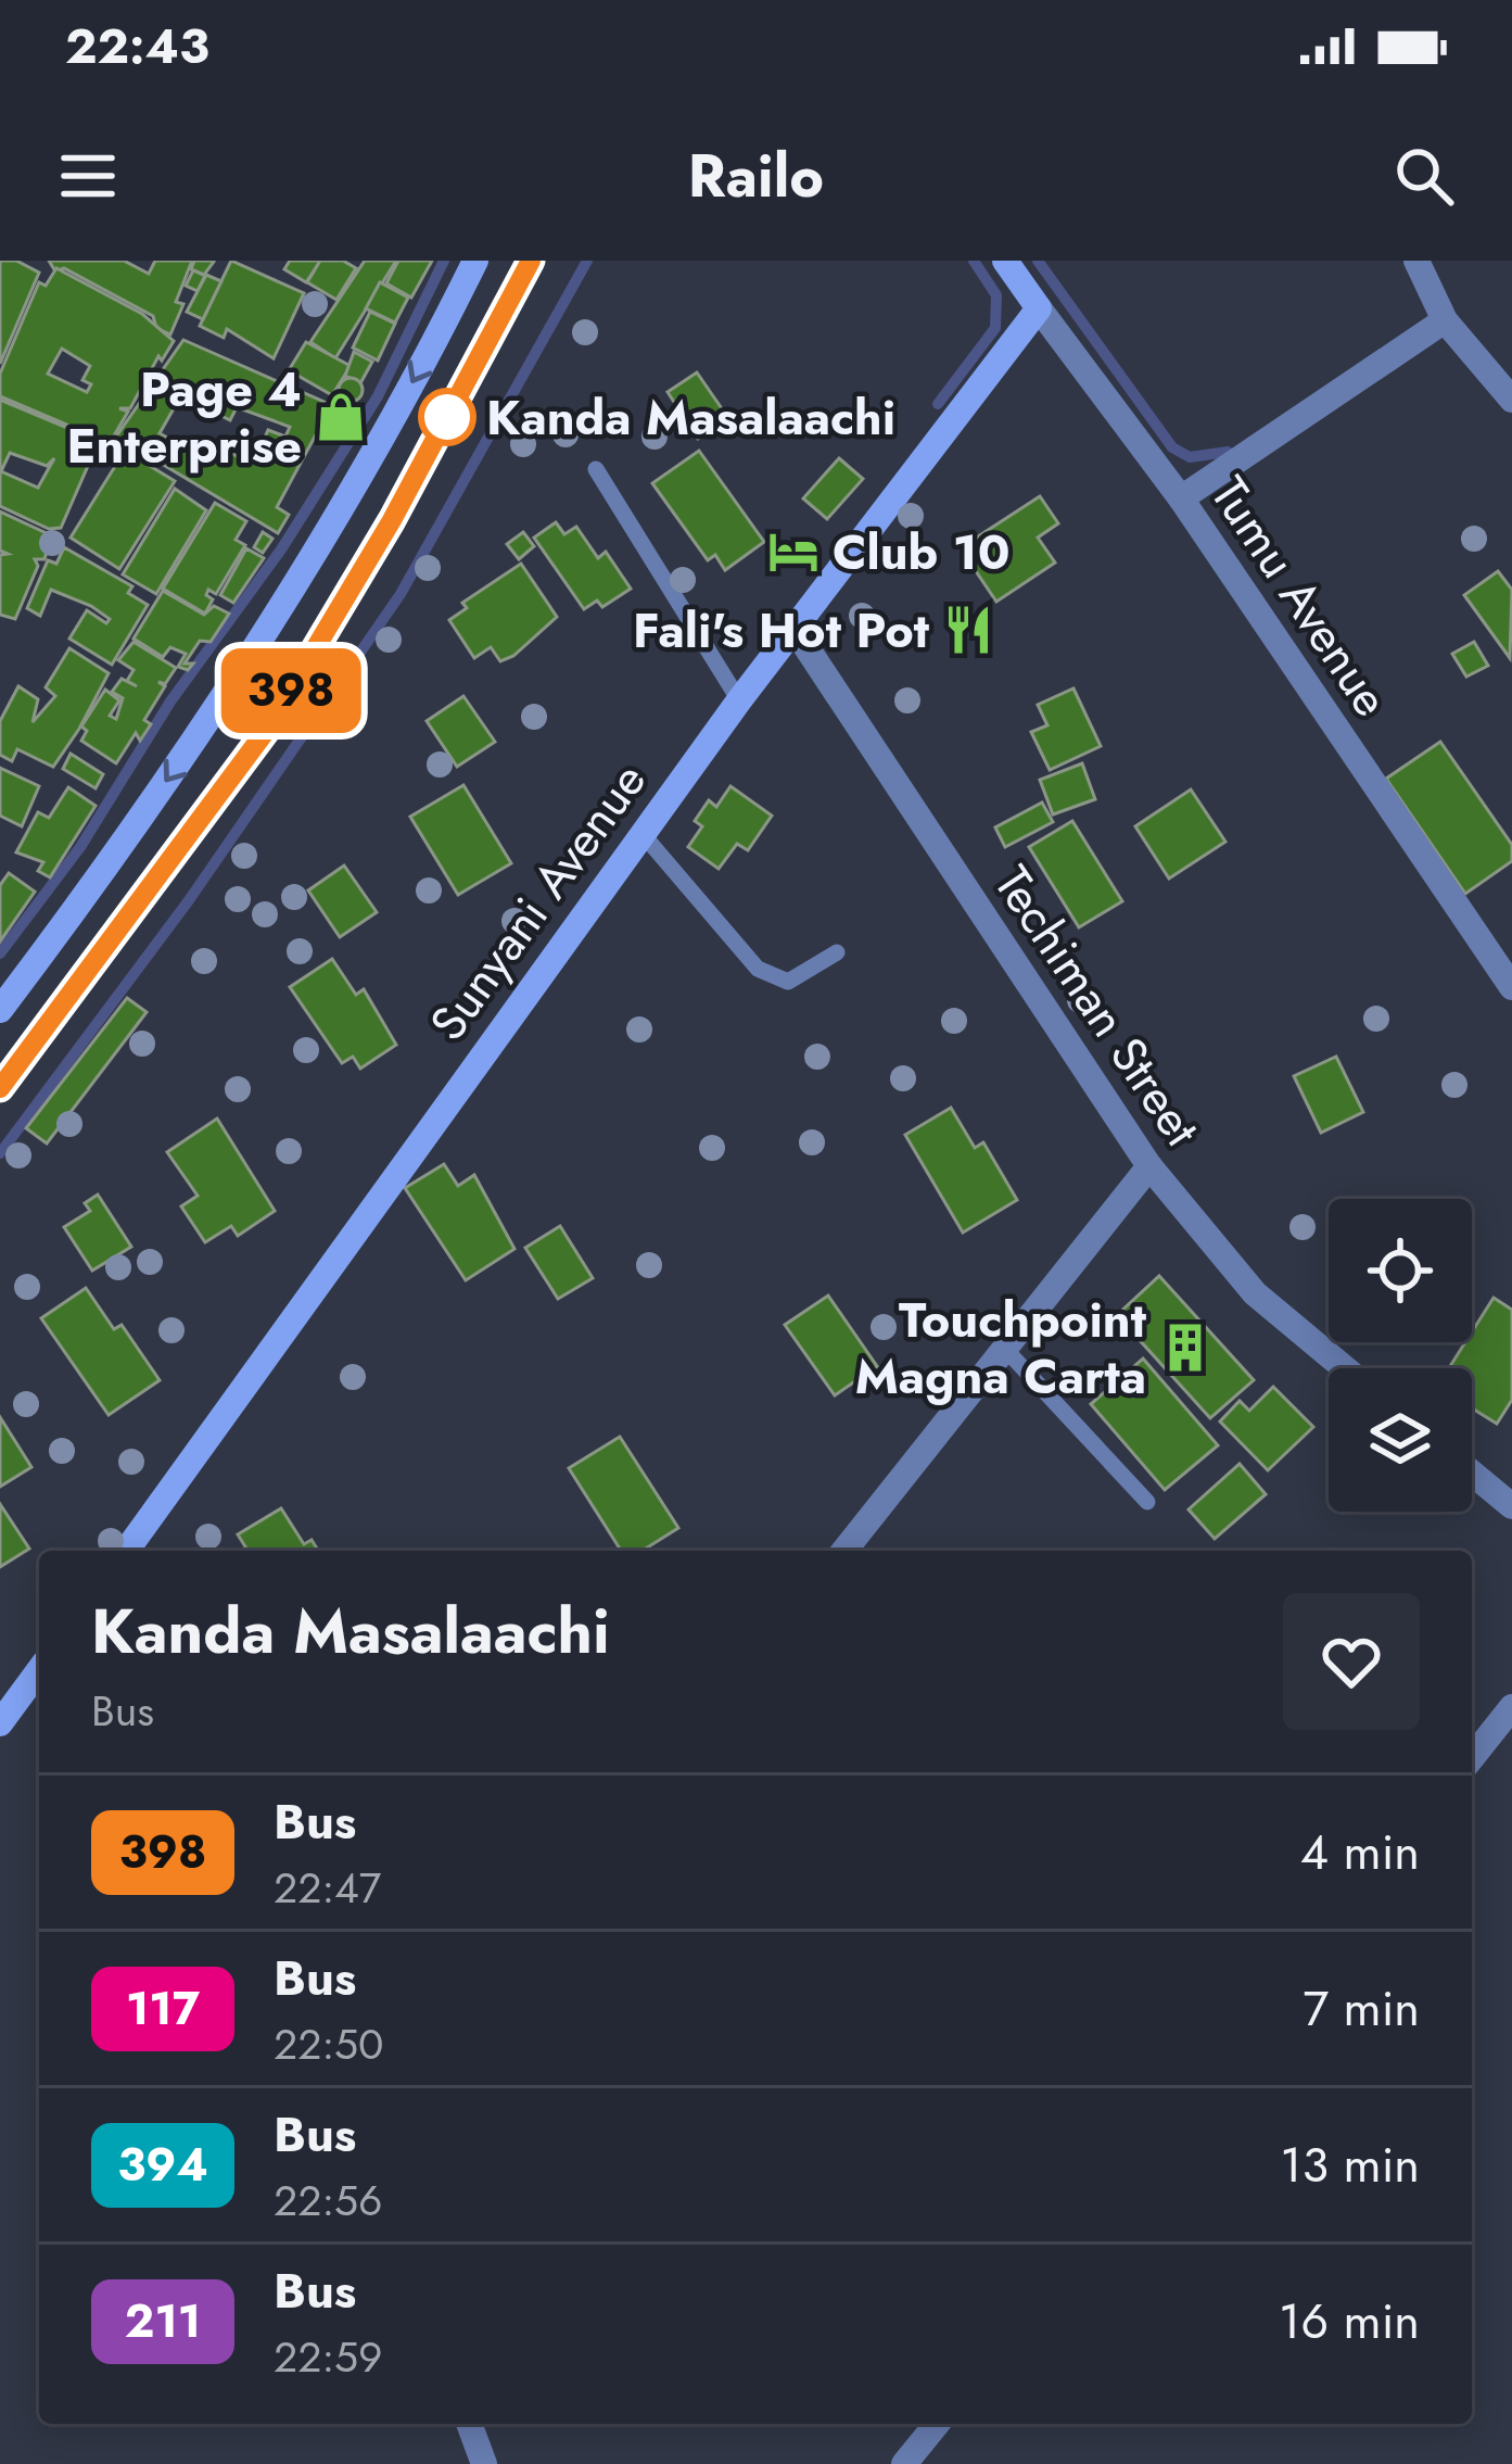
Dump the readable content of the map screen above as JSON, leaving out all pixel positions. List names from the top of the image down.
{
  "streets": {
    "main road": ["Tumu Avenue", "Sunyani Avenue"],
    "street": ["Techiman Street"]
  },
  "crossings": [
    ["Tumu Avenue", "Sunyani Avenue"],
    ["Sunyani Avenue", "Techiman Street"]
  ],
  "places": {
    "shop": ["Page 4 Enterprise"],
    "other": ["Kanda Masalaachi"],
    "hotel": ["Club 10"],
    "restaurant": ["Fali's Hot Pot"],
    "building": ["Touchpoint Magna Carta"]
  },
  "lines": ["bus line 398"],
  "page": {
    "status": "22:43",
    "header": "Railo",
    "on_map": "398",
    "heading": ["Kanda Masalaachi", "Bus"],
    "list": [
      {
        "mark": "398",
        "name": "Bus",
        "note": "22:47",
        "value": "4 min"
      },
      {
        "mark": "117",
        "name": "Bus",
        "note": "22:50",
        "value": "7 min"
      },
      {
        "mark": "394",
        "name": "Bus",
        "note": "22:56",
        "value": "13 min"
      },
      {
        "mark": "211",
        "name": "Bus",
        "note": "22:59",
        "value": "16 min"
      }
    ]
  }
}
